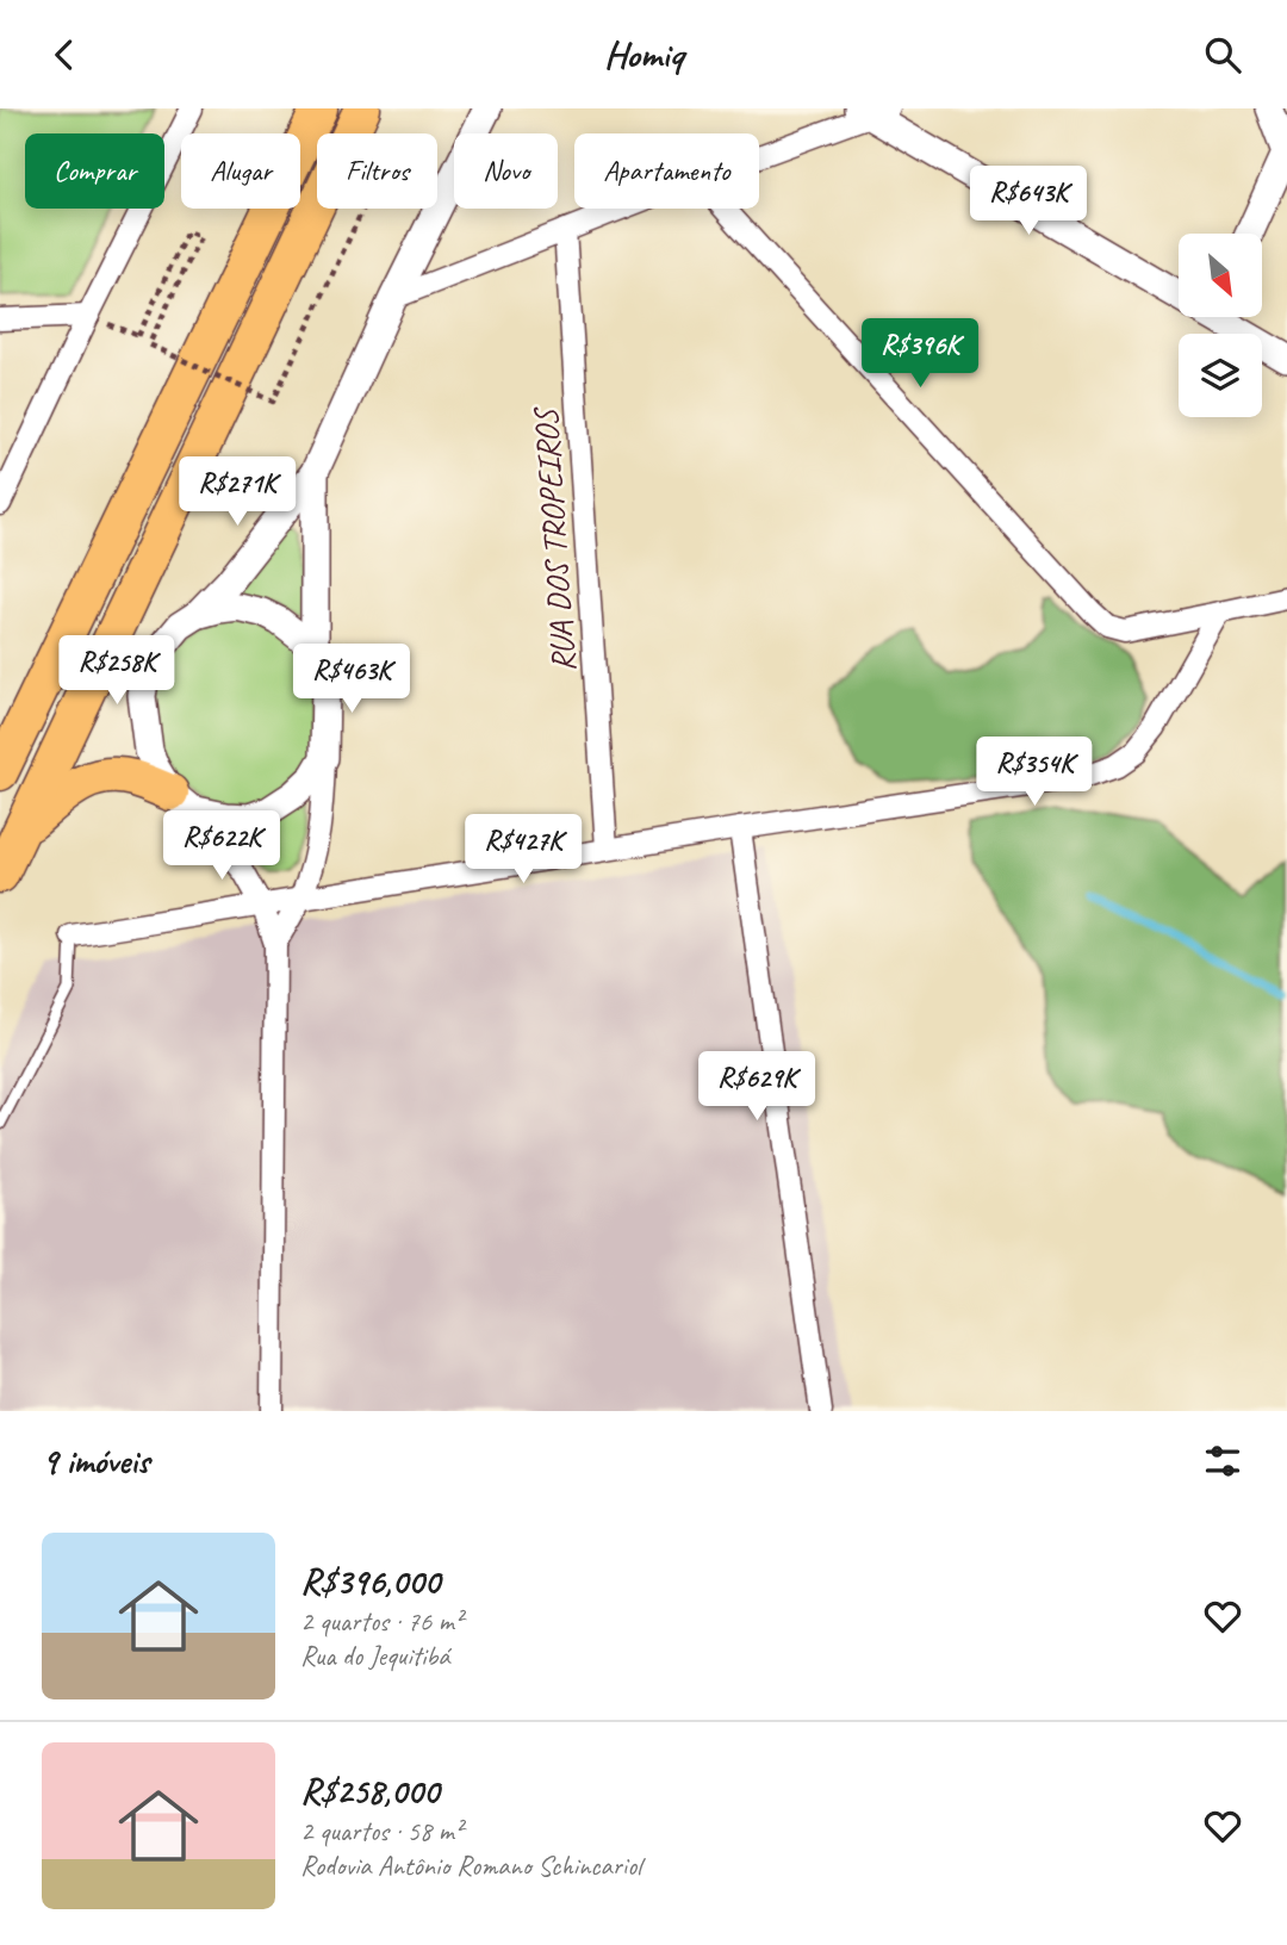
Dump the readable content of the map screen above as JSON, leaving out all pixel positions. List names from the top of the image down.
{
  "streets": {
    "street": ["RUA DOS TROPEIROS"]
  },
  "north": "bottom right",
  "page": {
    "header": "Homiq",
    "chip": [
      "Comprar",
      "Alugar",
      "Filtros",
      "Novo",
      "Apartamento"
    ],
    "price": [
      "R$643K",
      "R$396K",
      "R$271K",
      "R$258K",
      "R$463K",
      "R$354K",
      "R$622K",
      "R$427K",
      "R$629K"
    ],
    "heading": "9 imóveis",
    "list": [
      {
        "name": "R$396,000",
        "note": "2 quartos · 76 m² · Rua do Jequitibá"
      },
      {
        "name": "R$258,000",
        "note": "2 quartos · 58 m² · Rodovia Antônio Romano Schincariol"
      }
    ]
  }
}
